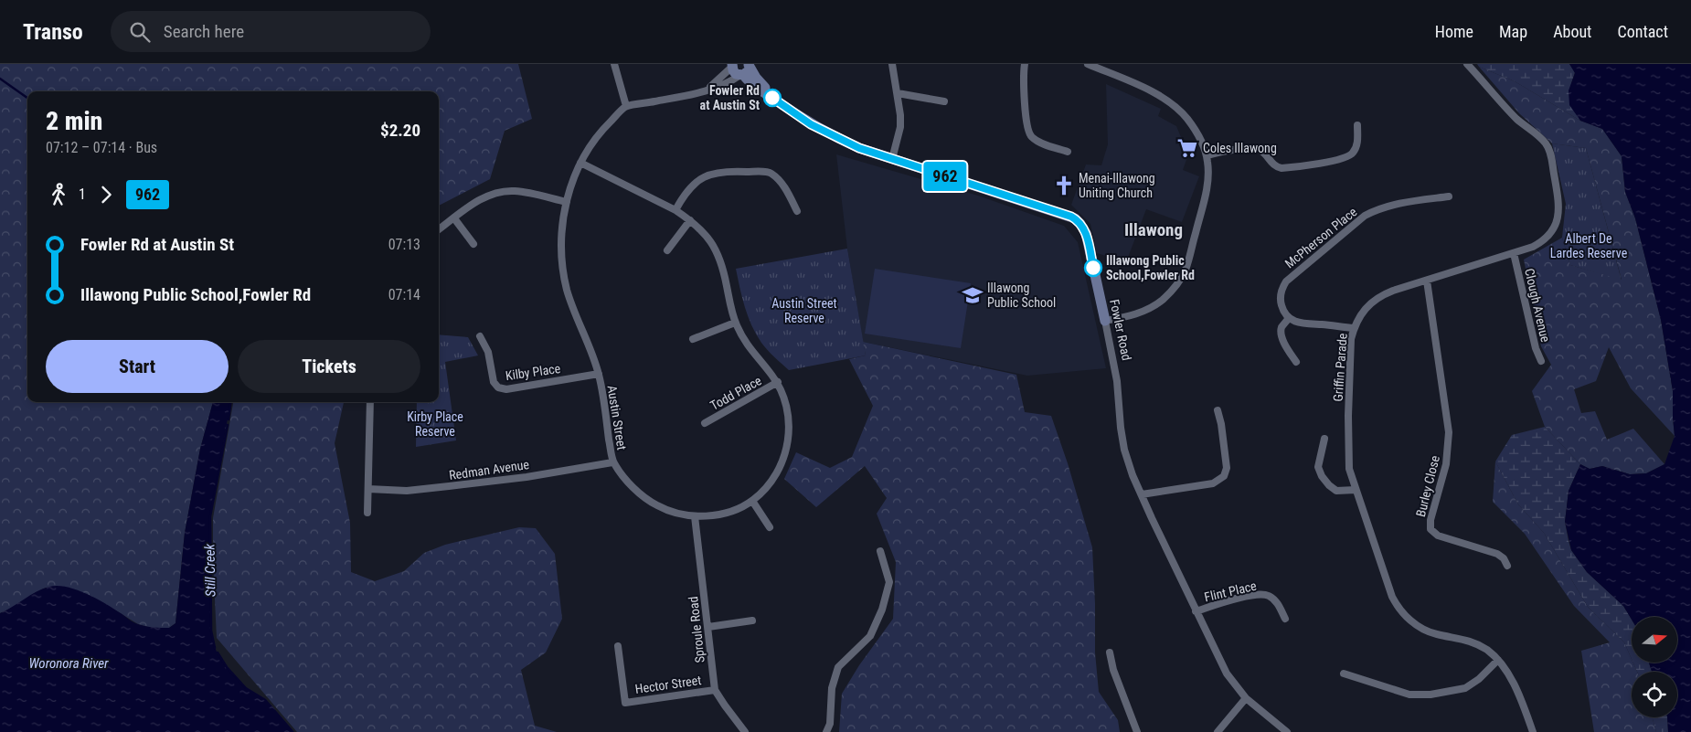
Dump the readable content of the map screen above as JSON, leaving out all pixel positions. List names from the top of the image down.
{
  "streets": {
    "street": [
      "McPherson Place",
      "Clough Avenue",
      "Fowler Road",
      "Griffin Parade",
      "Kilby Place",
      "Todd Place",
      "Austin Street",
      "Redman Avenue",
      "Burley Close",
      "Flint Place",
      "Sproule Road",
      "Hector Street"
    ]
  },
  "crossings": [
    ["Clough Avenue", "Griffin Parade"],
    ["Fowler Road", "Flint Place"],
    ["Griffin Parade", "Burley Close"],
    ["Kilby Place", "Austin Street"],
    ["Todd Place", "Austin Street"],
    ["Austin Street", "Redman Avenue"],
    ["Austin Street", "Sproule Road"],
    ["Sproule Road", "Hector Street"]
  ],
  "districts": ["Illawong"],
  "water": ["Still Creek", "Woronora River"],
  "parks": ["Albert De Lardes Reserve", "Austin Street Reserve", "Kirby Place Reserve"],
  "places": {
    "other": ["Fowler Rd at Austin St", "Illawong Public School,Fowler Rd"],
    "supermarket": ["Coles Illawong"],
    "church": ["Menai-Illawong Uniting Church"],
    "school or university": ["Illawong Public School"]
  },
  "lines": ["bus line 962"],
  "north": "right",
  "page": {
    "header": "Transo",
    "search": "Search here",
    "nav": [
      "Home",
      "Map",
      "About",
      "Contact"
    ],
    "on_map": "962",
    "heading": ["2 min", "07:12 – 07:14 · Bus", "$2.20"],
    "legs": ["1", "962"],
    "list": [
      {
        "name": "Fowler Rd at Austin St",
        "value": "07:13"
      },
      {
        "name": "Illawong Public School,Fowler Rd",
        "value": "07:14"
      }
    ],
    "buttons": ["Start", "Tickets"]
  }
}
